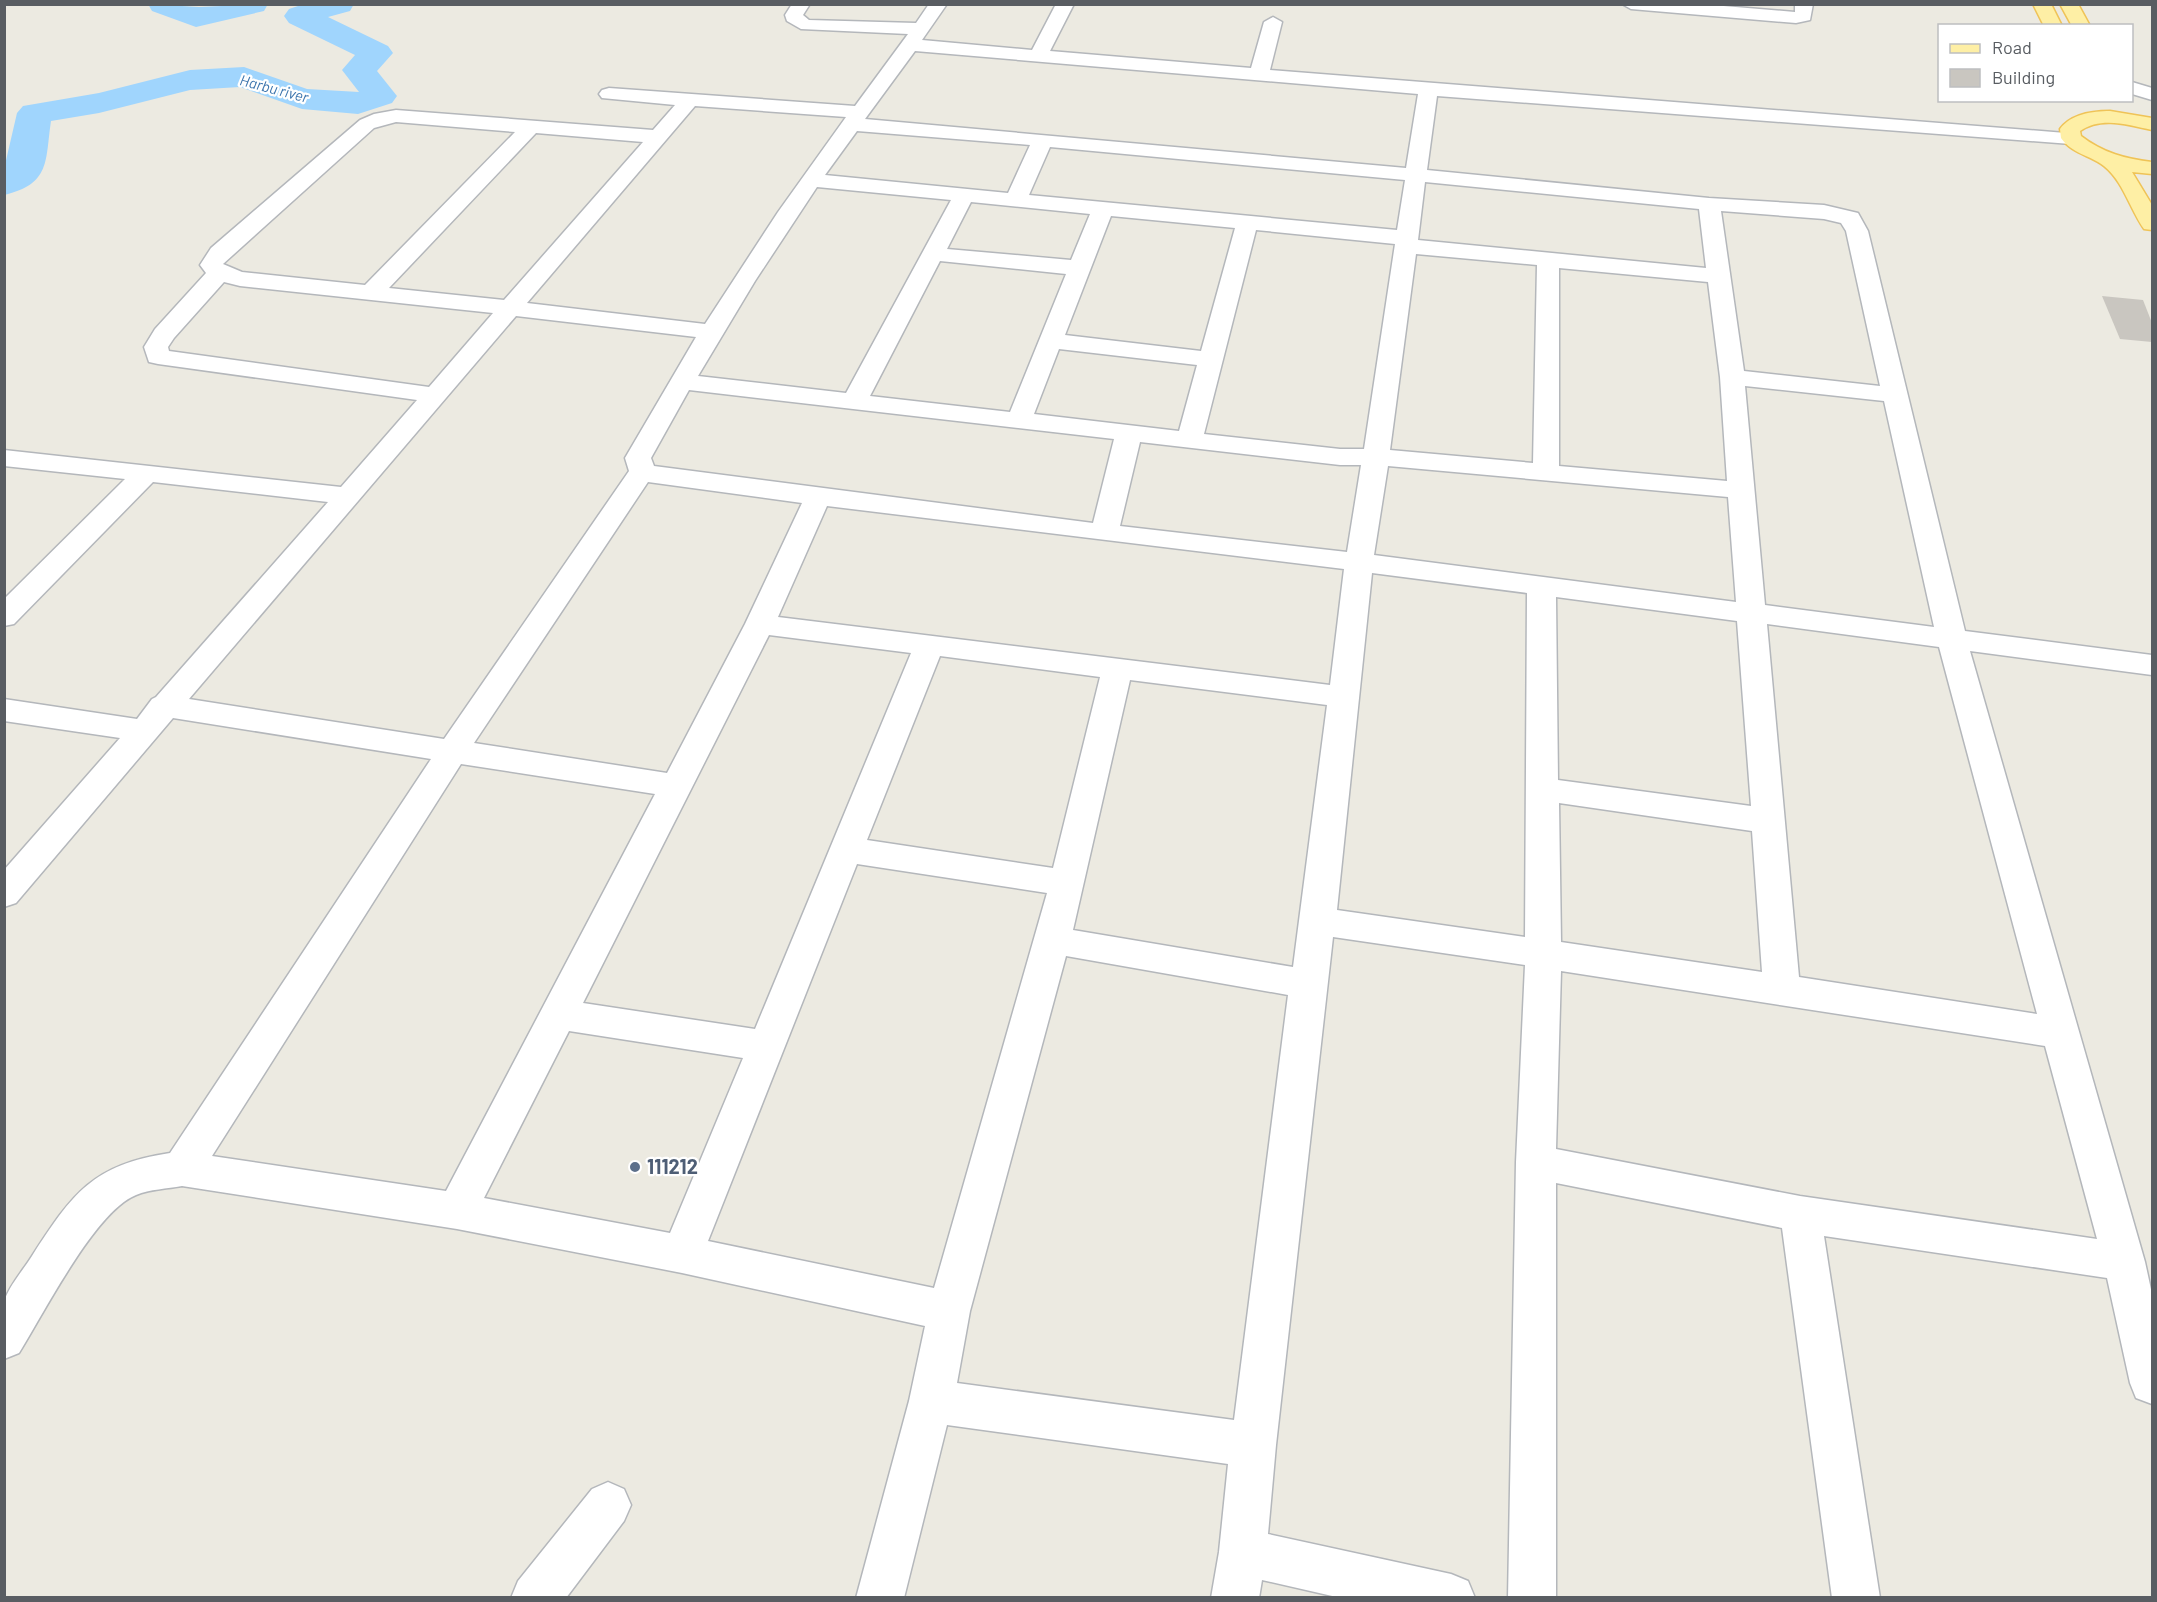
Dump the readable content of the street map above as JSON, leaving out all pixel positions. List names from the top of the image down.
{
  "water": ["Harbu river"],
  "places": ["111212"],
  "legend": ["Road", "Building"]
}
